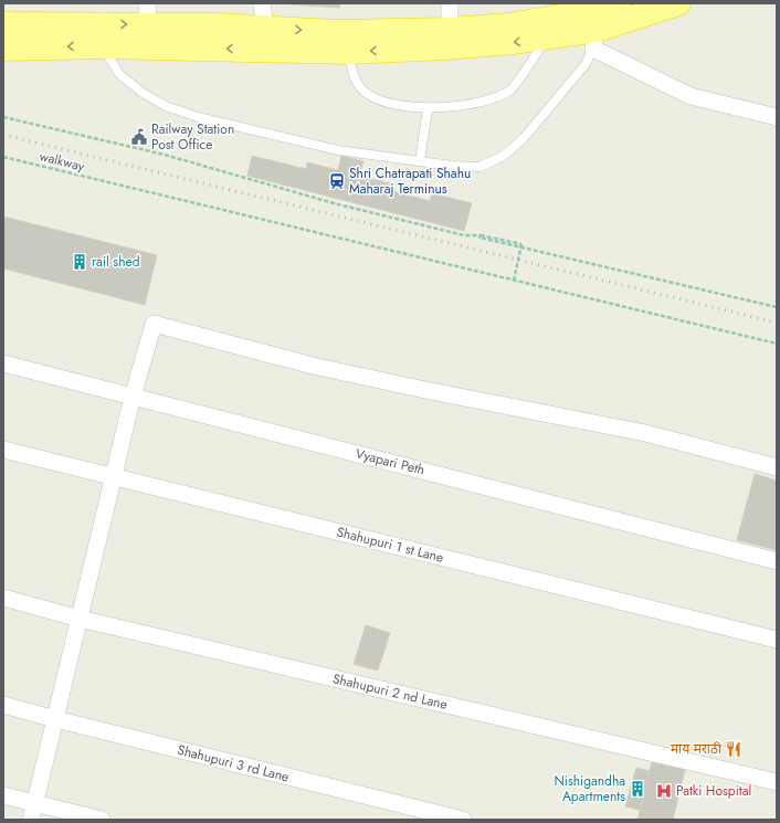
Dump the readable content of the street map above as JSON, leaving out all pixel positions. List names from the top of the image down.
{
  "streets": {
    "street": [
      "Vyapari Peth",
      "Shahupuri 1 st Lane",
      "Shahupuri 2 nd Lane",
      "Shahupuri 3 rd Lane"
    ],
    "path": ["walkway"]
  },
  "places": {
    "public building": ["Railway Station Post Office"],
    "station": ["Shri Chatrapati Shahu Maharaj Terminus"],
    "building": ["rail shed", "Nishigandha Apartments"],
    "restaurant": ["माय मराठी"],
    "hospital": ["Patki Hospital"]
  }
}
